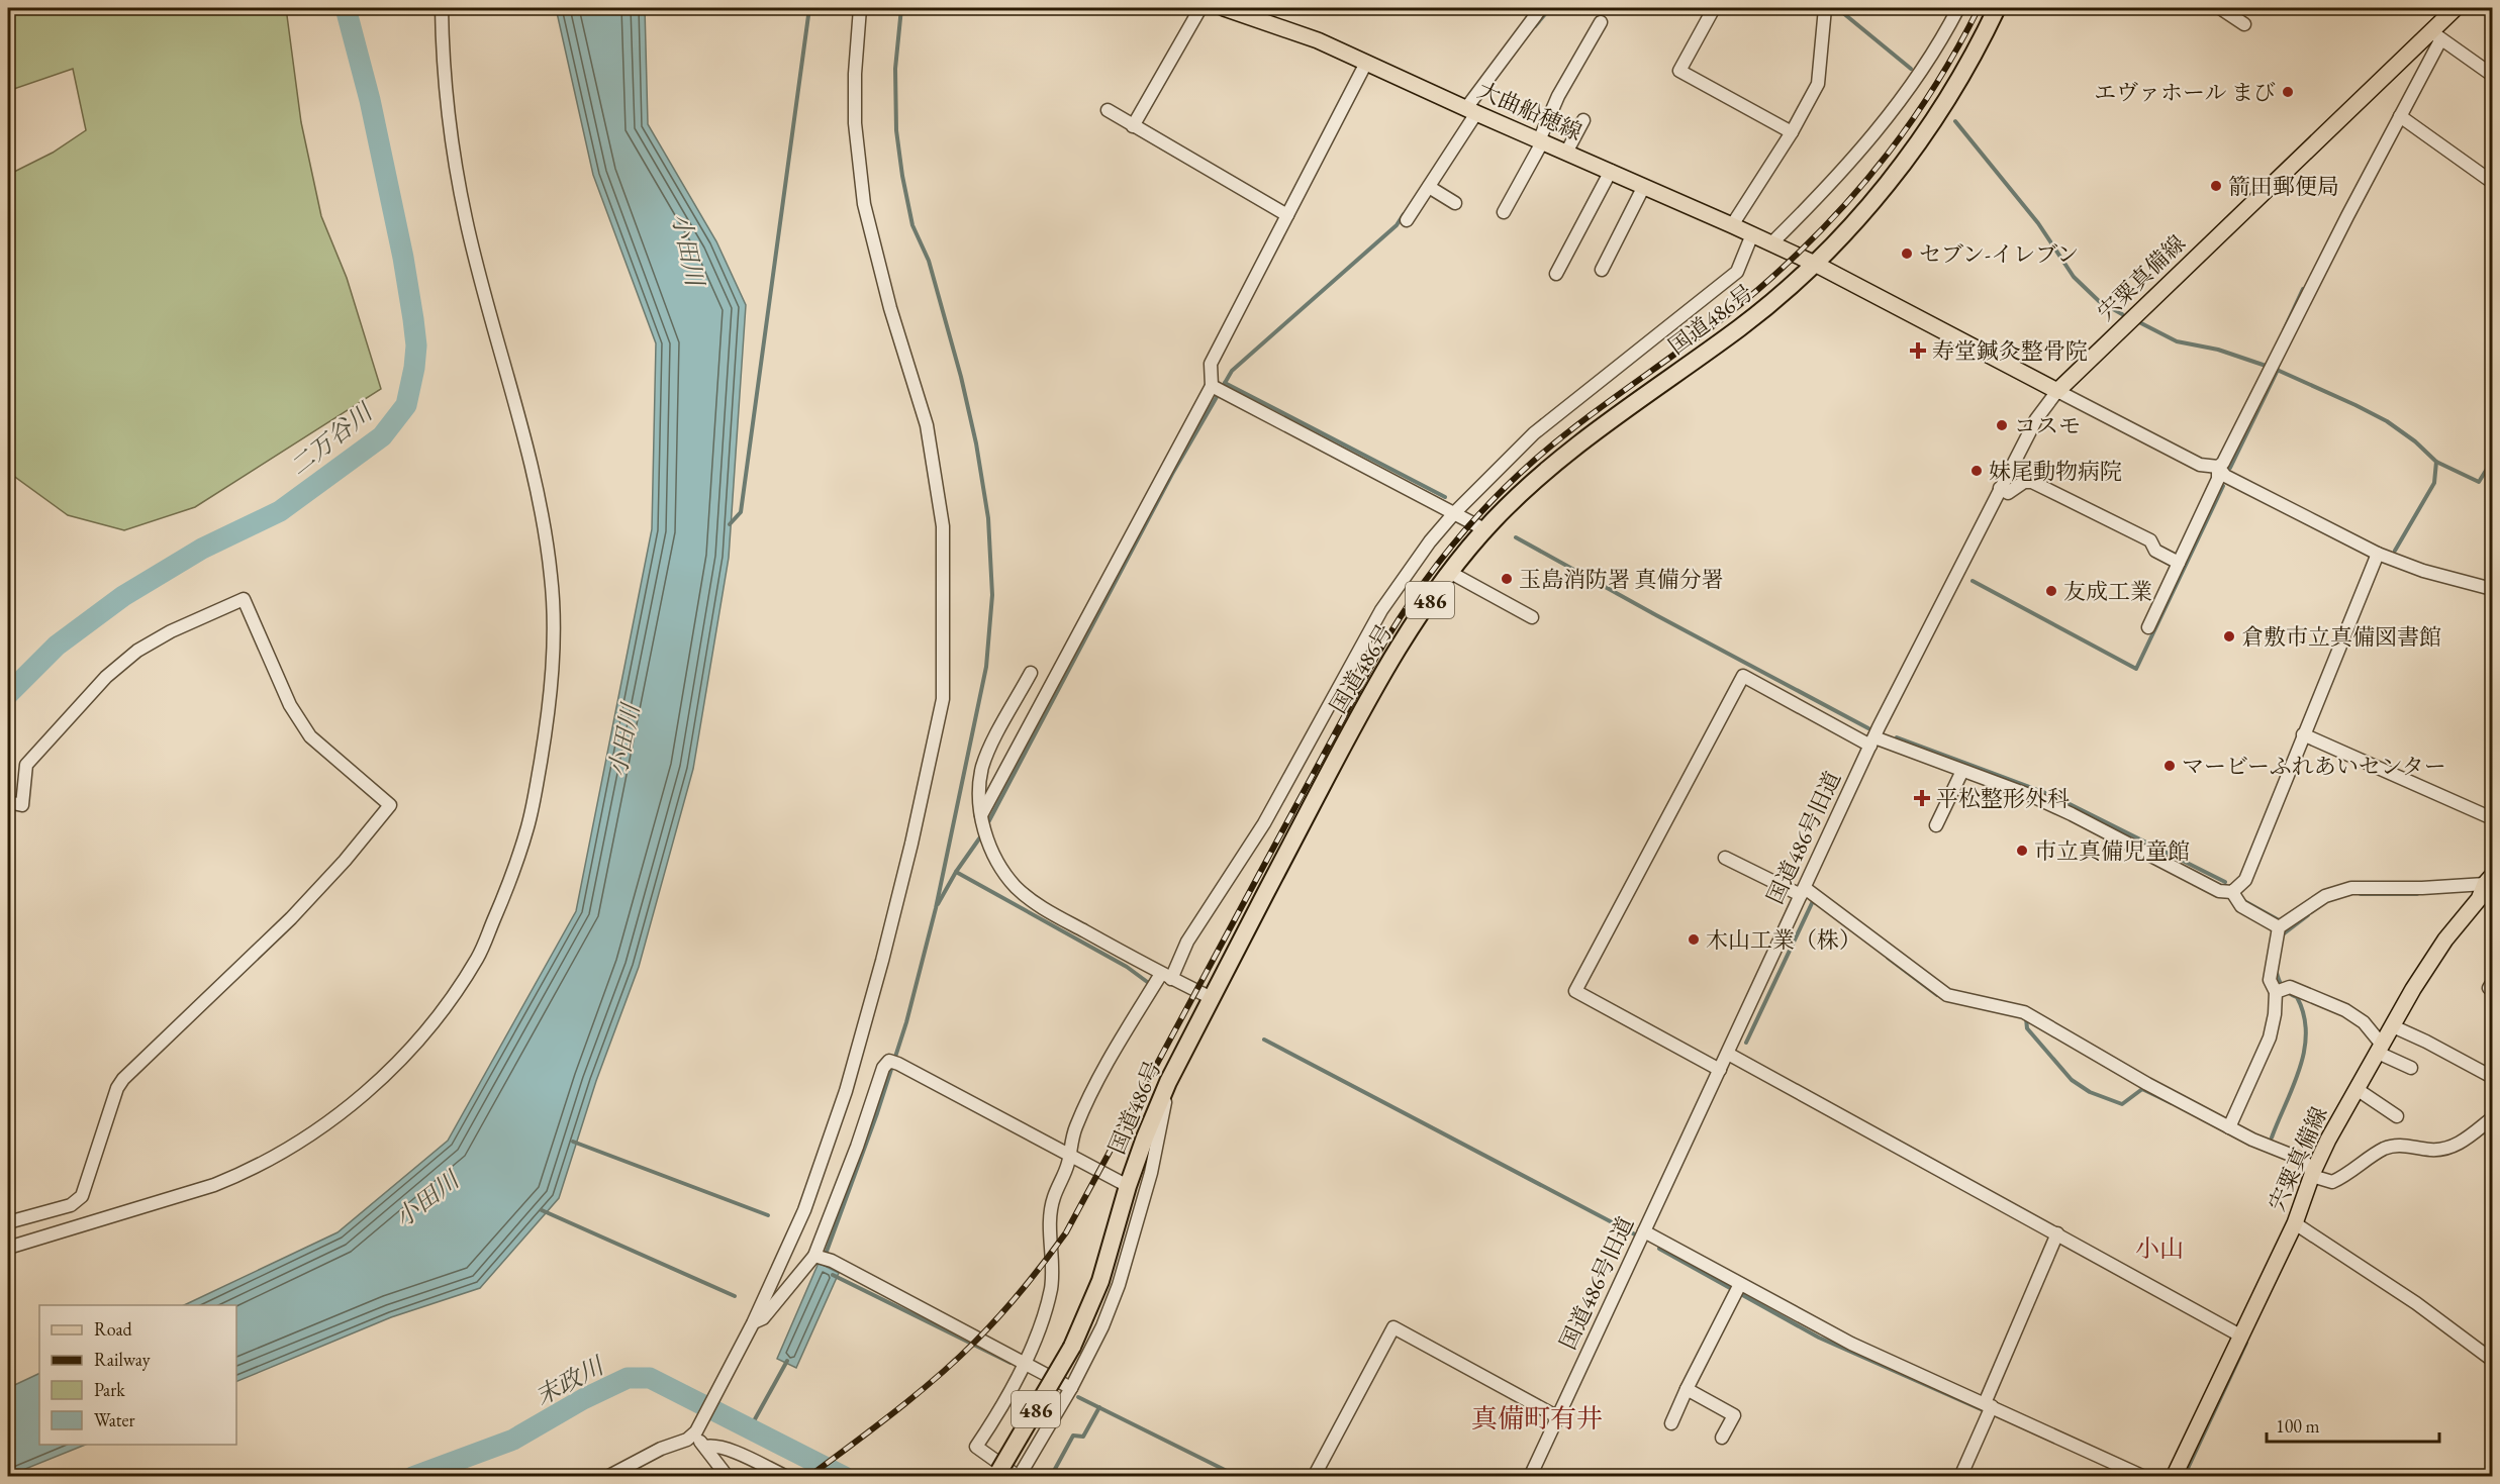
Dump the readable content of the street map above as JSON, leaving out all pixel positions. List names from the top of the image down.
{
  "streets": {
    "highway": ["国道486号", "486"],
    "main road": ["大曲船穂線", "宍粟真備線"],
    "street": ["国道486号旧道"]
  },
  "crossings": [
    ["大曲船穂線", "国道486号"],
    ["宍粟真備線", "国道486号旧道"]
  ],
  "districts": ["小山", "真備町有井"],
  "water": ["小田川", "二万谷川", "末政川"],
  "places": {
    "other": [
      "エヴァホール まび",
      "箭田郵便局",
      "セブン-イレブン",
      "コスモ",
      "妹尾動物病院",
      "玉島消防署 真備分署",
      "友成工業",
      "倉敷市立真備図書館",
      "マービーふれあいセンター",
      "市立真備児童館",
      "木山工業（株）"
    ],
    "health": ["寿堂鍼灸整骨院", "平松整形外科"]
  },
  "legend": [
    "Road",
    "Railway",
    "Park",
    "Water"
  ],
  "scale_bar": "100 m"
}
